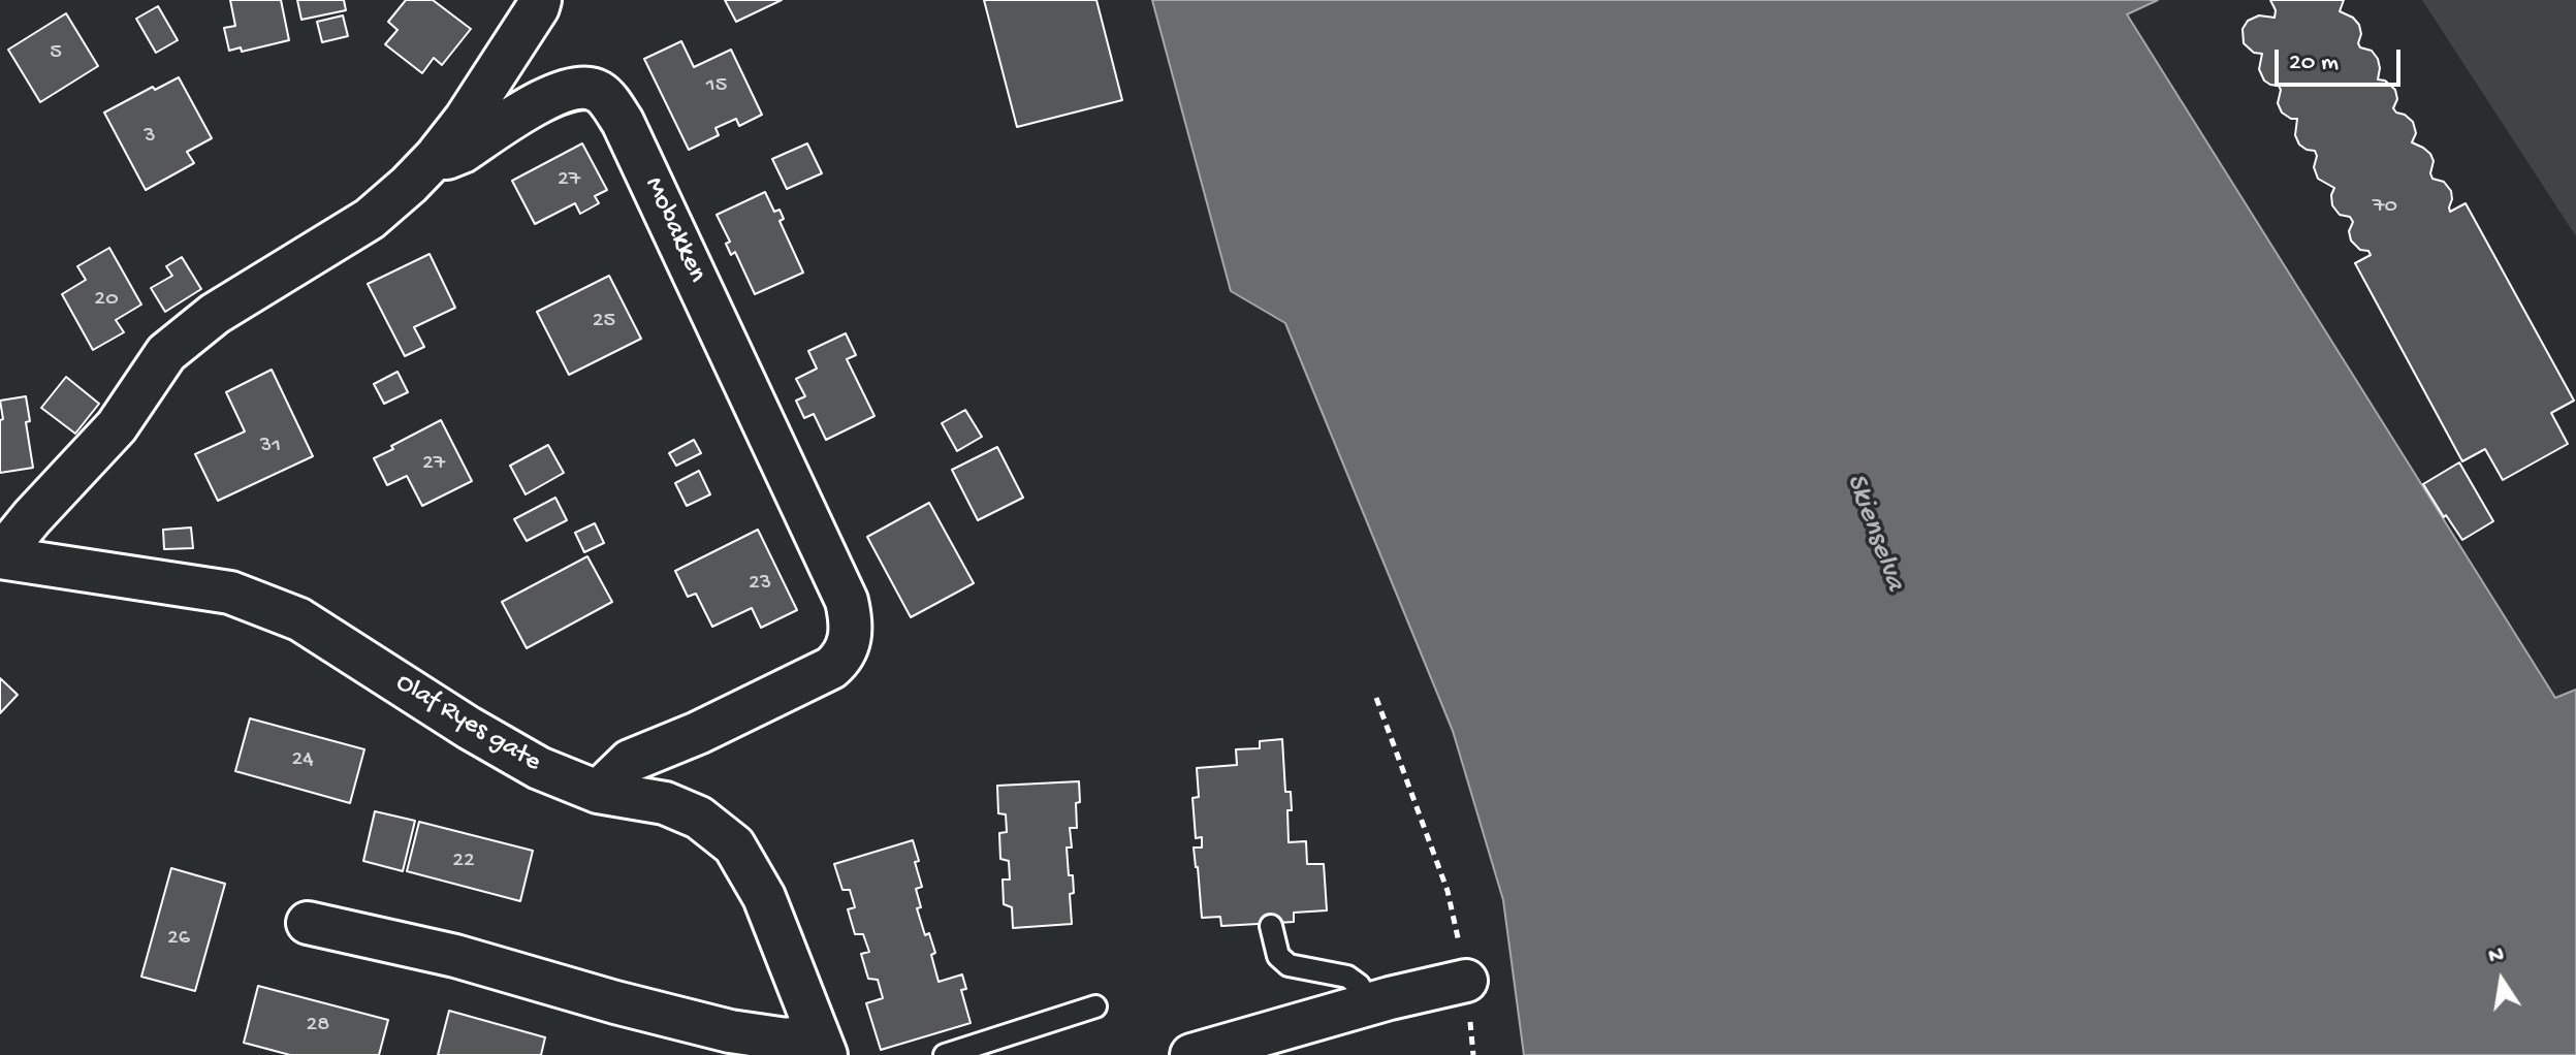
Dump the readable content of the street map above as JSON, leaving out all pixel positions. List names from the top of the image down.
{
  "streets": {
    "street": ["Mobakken", "Olaf Ryes gate"]
  },
  "crossings": [
    ["Mobakken", "Olaf Ryes gate"]
  ],
  "water": ["Skienselva"],
  "house_numbers": [
    "5",
    "15",
    "3",
    "27",
    "70",
    "20",
    "25",
    "31",
    "27",
    "23",
    "24",
    "22",
    "26",
    "28"
  ],
  "scale_bar": "20 m",
  "north": "top"
}
